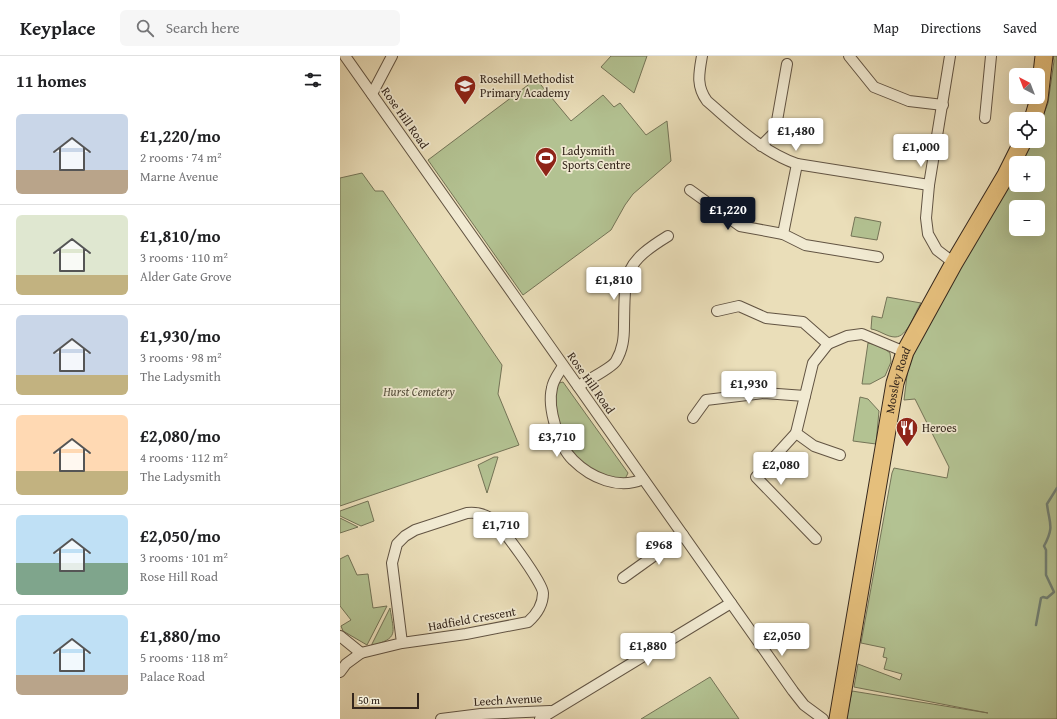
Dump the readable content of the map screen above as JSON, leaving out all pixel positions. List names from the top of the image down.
{
  "streets": {
    "main road": ["Mossley Road"],
    "street": ["Rose Hill Road", "Hadfield Crescent", "Leech Avenue"]
  },
  "parks": ["Hurst Cemetery"],
  "places": {
    "school or university": ["Rosehill Methodist Primary Academy"],
    "sports": ["Ladysmith Sports Centre"],
    "restaurant": ["Heroes"]
  },
  "scale_bar": "50 m",
  "north": "top left",
  "page": {
    "header": "Keyplace",
    "search": "Search here",
    "nav": ["Map", "Directions", "Saved"],
    "heading": "11 homes",
    "map_buttons": ["+", "−"],
    "list": [
      {
        "name": "£1,220/mo",
        "note": "2 rooms · 74 m² · Marne Avenue"
      },
      {
        "name": "£1,810/mo",
        "note": "3 rooms · 110 m² · Alder Gate Grove"
      },
      {
        "name": "£1,930/mo",
        "note": "3 rooms · 98 m² · The Ladysmith"
      },
      {
        "name": "£2,080/mo",
        "note": "4 rooms · 112 m² · The Ladysmith"
      },
      {
        "name": "£2,050/mo",
        "note": "3 rooms · 101 m² · Rose Hill Road"
      },
      {
        "name": "£1,880/mo",
        "note": "5 rooms · 118 m² · Palace Road"
      }
    ],
    "price": [
      "£1,480",
      "£1,000",
      "£1,220",
      "£1,810",
      "£1,930",
      "£3,710",
      "£2,080",
      "£1,710",
      "£968",
      "£2,050",
      "£1,880"
    ],
    "scale": "50 m"
  }
}
